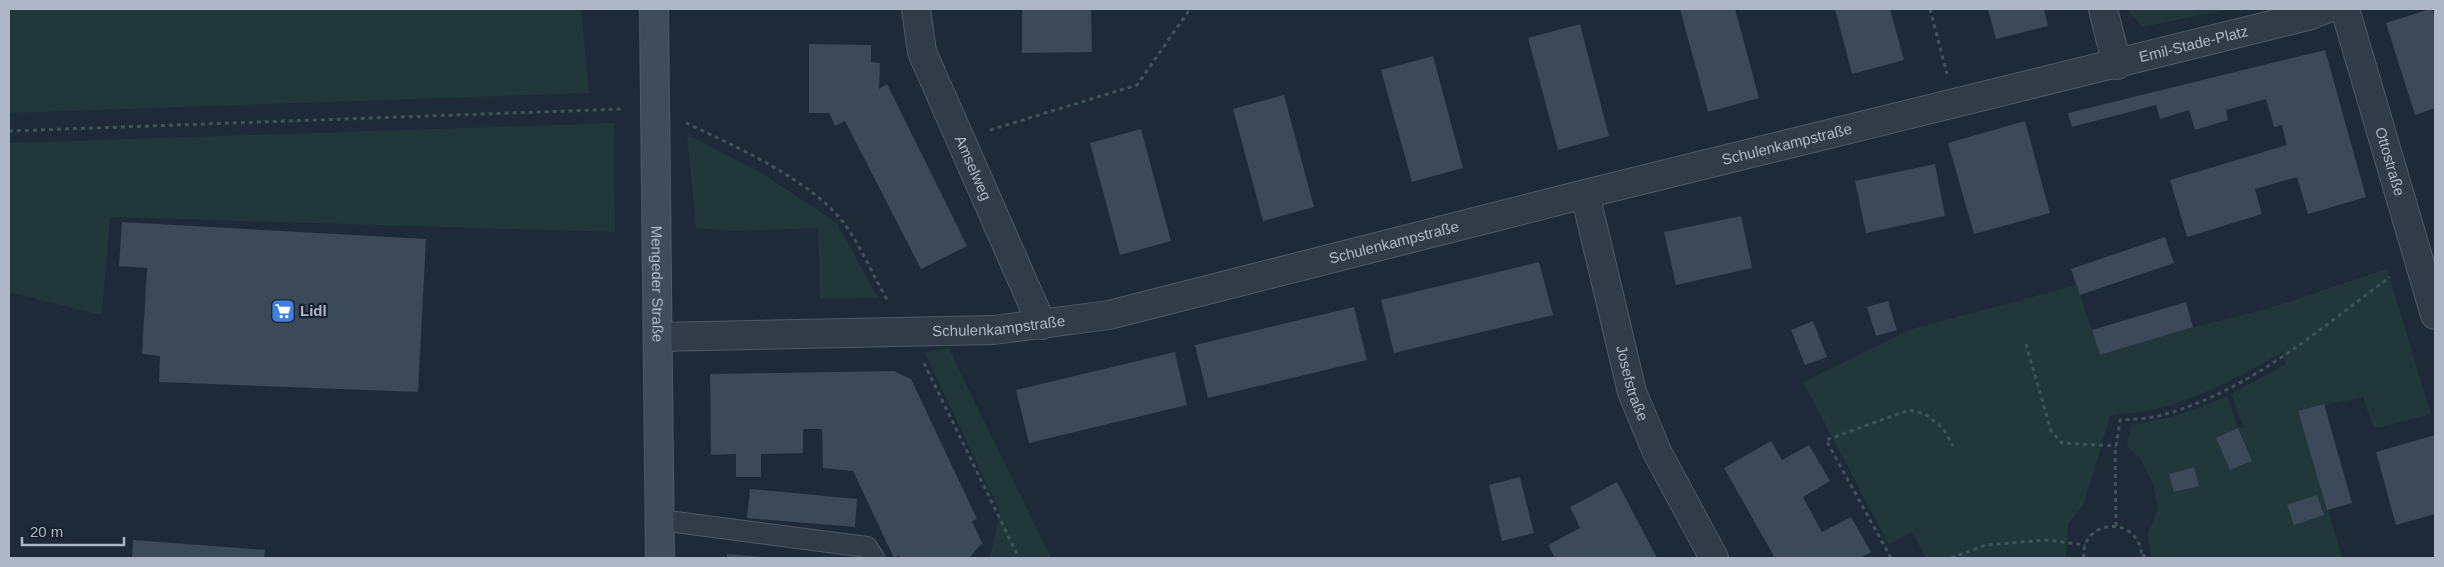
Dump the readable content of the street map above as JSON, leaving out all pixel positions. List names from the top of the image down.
{
  "streets": {
    "main road": ["Mengeder Straße"],
    "street": [
      "Emil-Stade-Platz",
      "Schulenkampstraße",
      "Ottostraße",
      "Amselweg",
      "Josefstraße"
    ]
  },
  "crossings": [
    ["Emil-Stade-Platz", "Schulenkampstraße"],
    ["Schulenkampstraße", "Amselweg"],
    ["Schulenkampstraße", "Mengeder Straße"],
    ["Schulenkampstraße", "Josefstraße"]
  ],
  "places": {
    "supermarket": ["Lidl"]
  },
  "scale_bar": "20 m"
}
